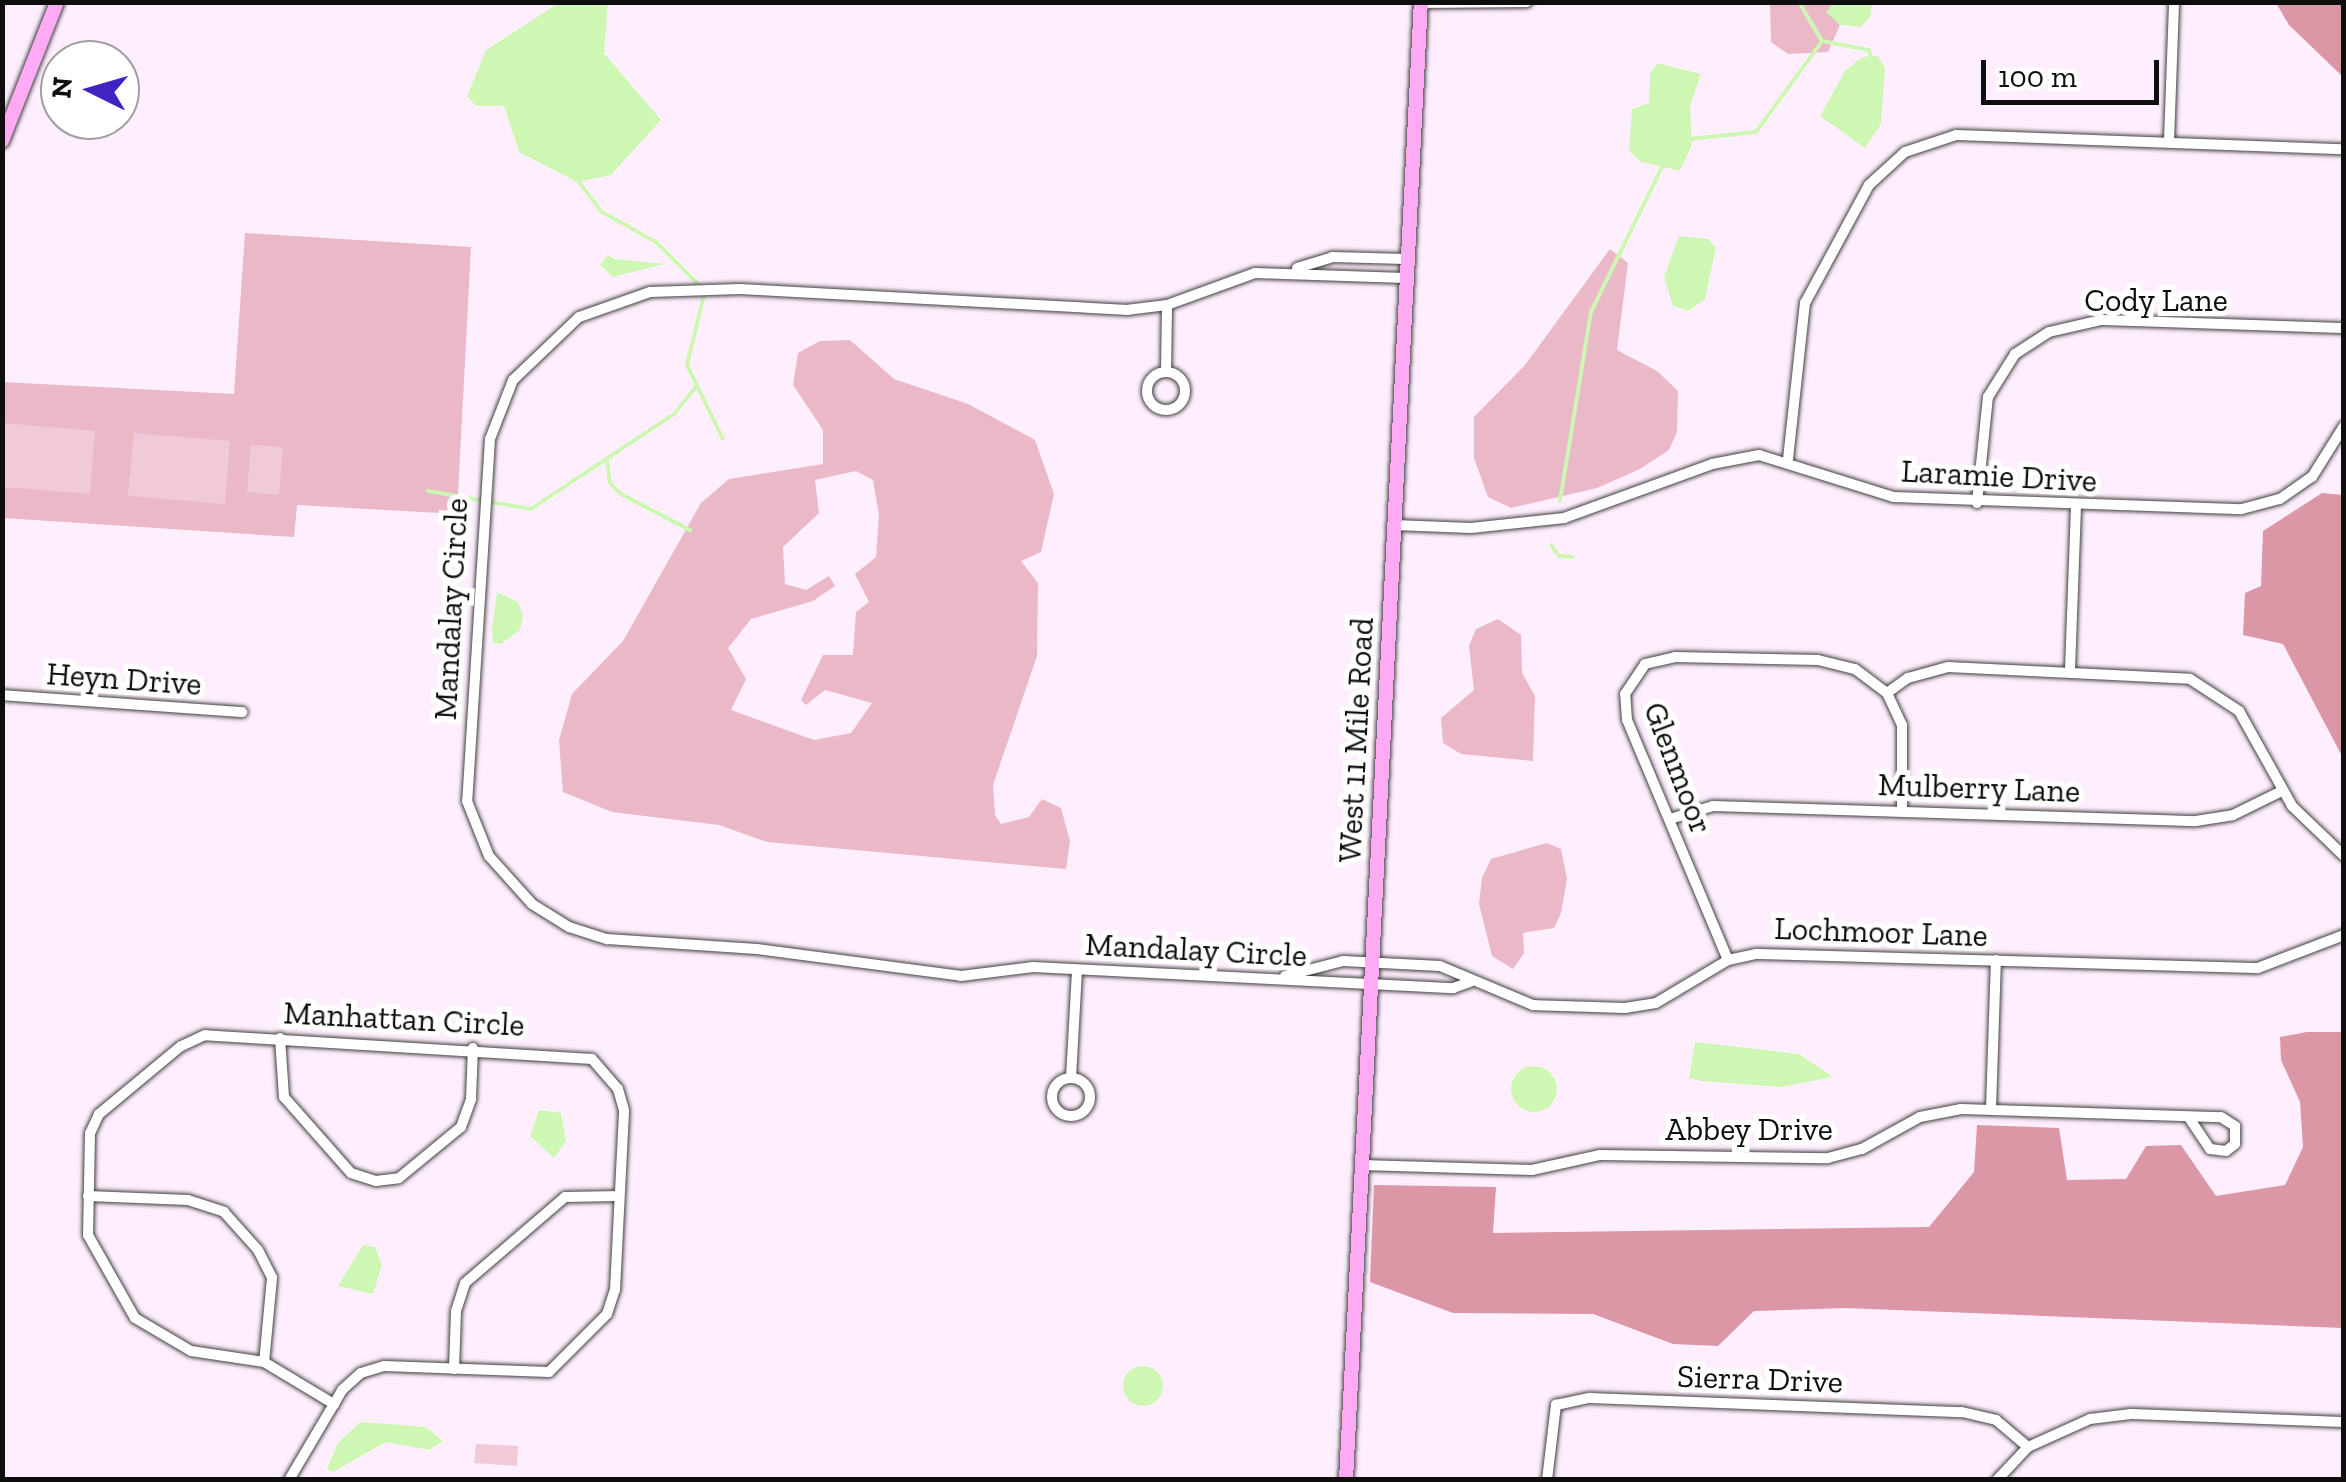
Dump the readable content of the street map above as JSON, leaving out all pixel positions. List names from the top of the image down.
{
  "streets": {
    "street": [
      "Cody Lane",
      "Laramie Drive",
      "Mandalay Circle",
      "Heyn Drive",
      "West 11 Mile Road",
      "Glenmoor",
      "Mulberry Lane",
      "Lochmoor Lane",
      "Manhattan Circle",
      "Abbey Drive",
      "Sierra Drive"
    ]
  },
  "crossings": [
    ["Cody Lane", "Laramie Drive"],
    ["Laramie Drive", "West 11 Mile Road"],
    ["Mandalay Circle", "West 11 Mile Road"],
    ["Mandalay Circle", "Lochmoor Lane"],
    ["West 11 Mile Road", "Lochmoor Lane"],
    ["West 11 Mile Road", "Abbey Drive"],
    ["Glenmoor", "Mulberry Lane"],
    ["Glenmoor", "Lochmoor Lane"]
  ],
  "scale_bar": "100 m",
  "north": "left"
}
